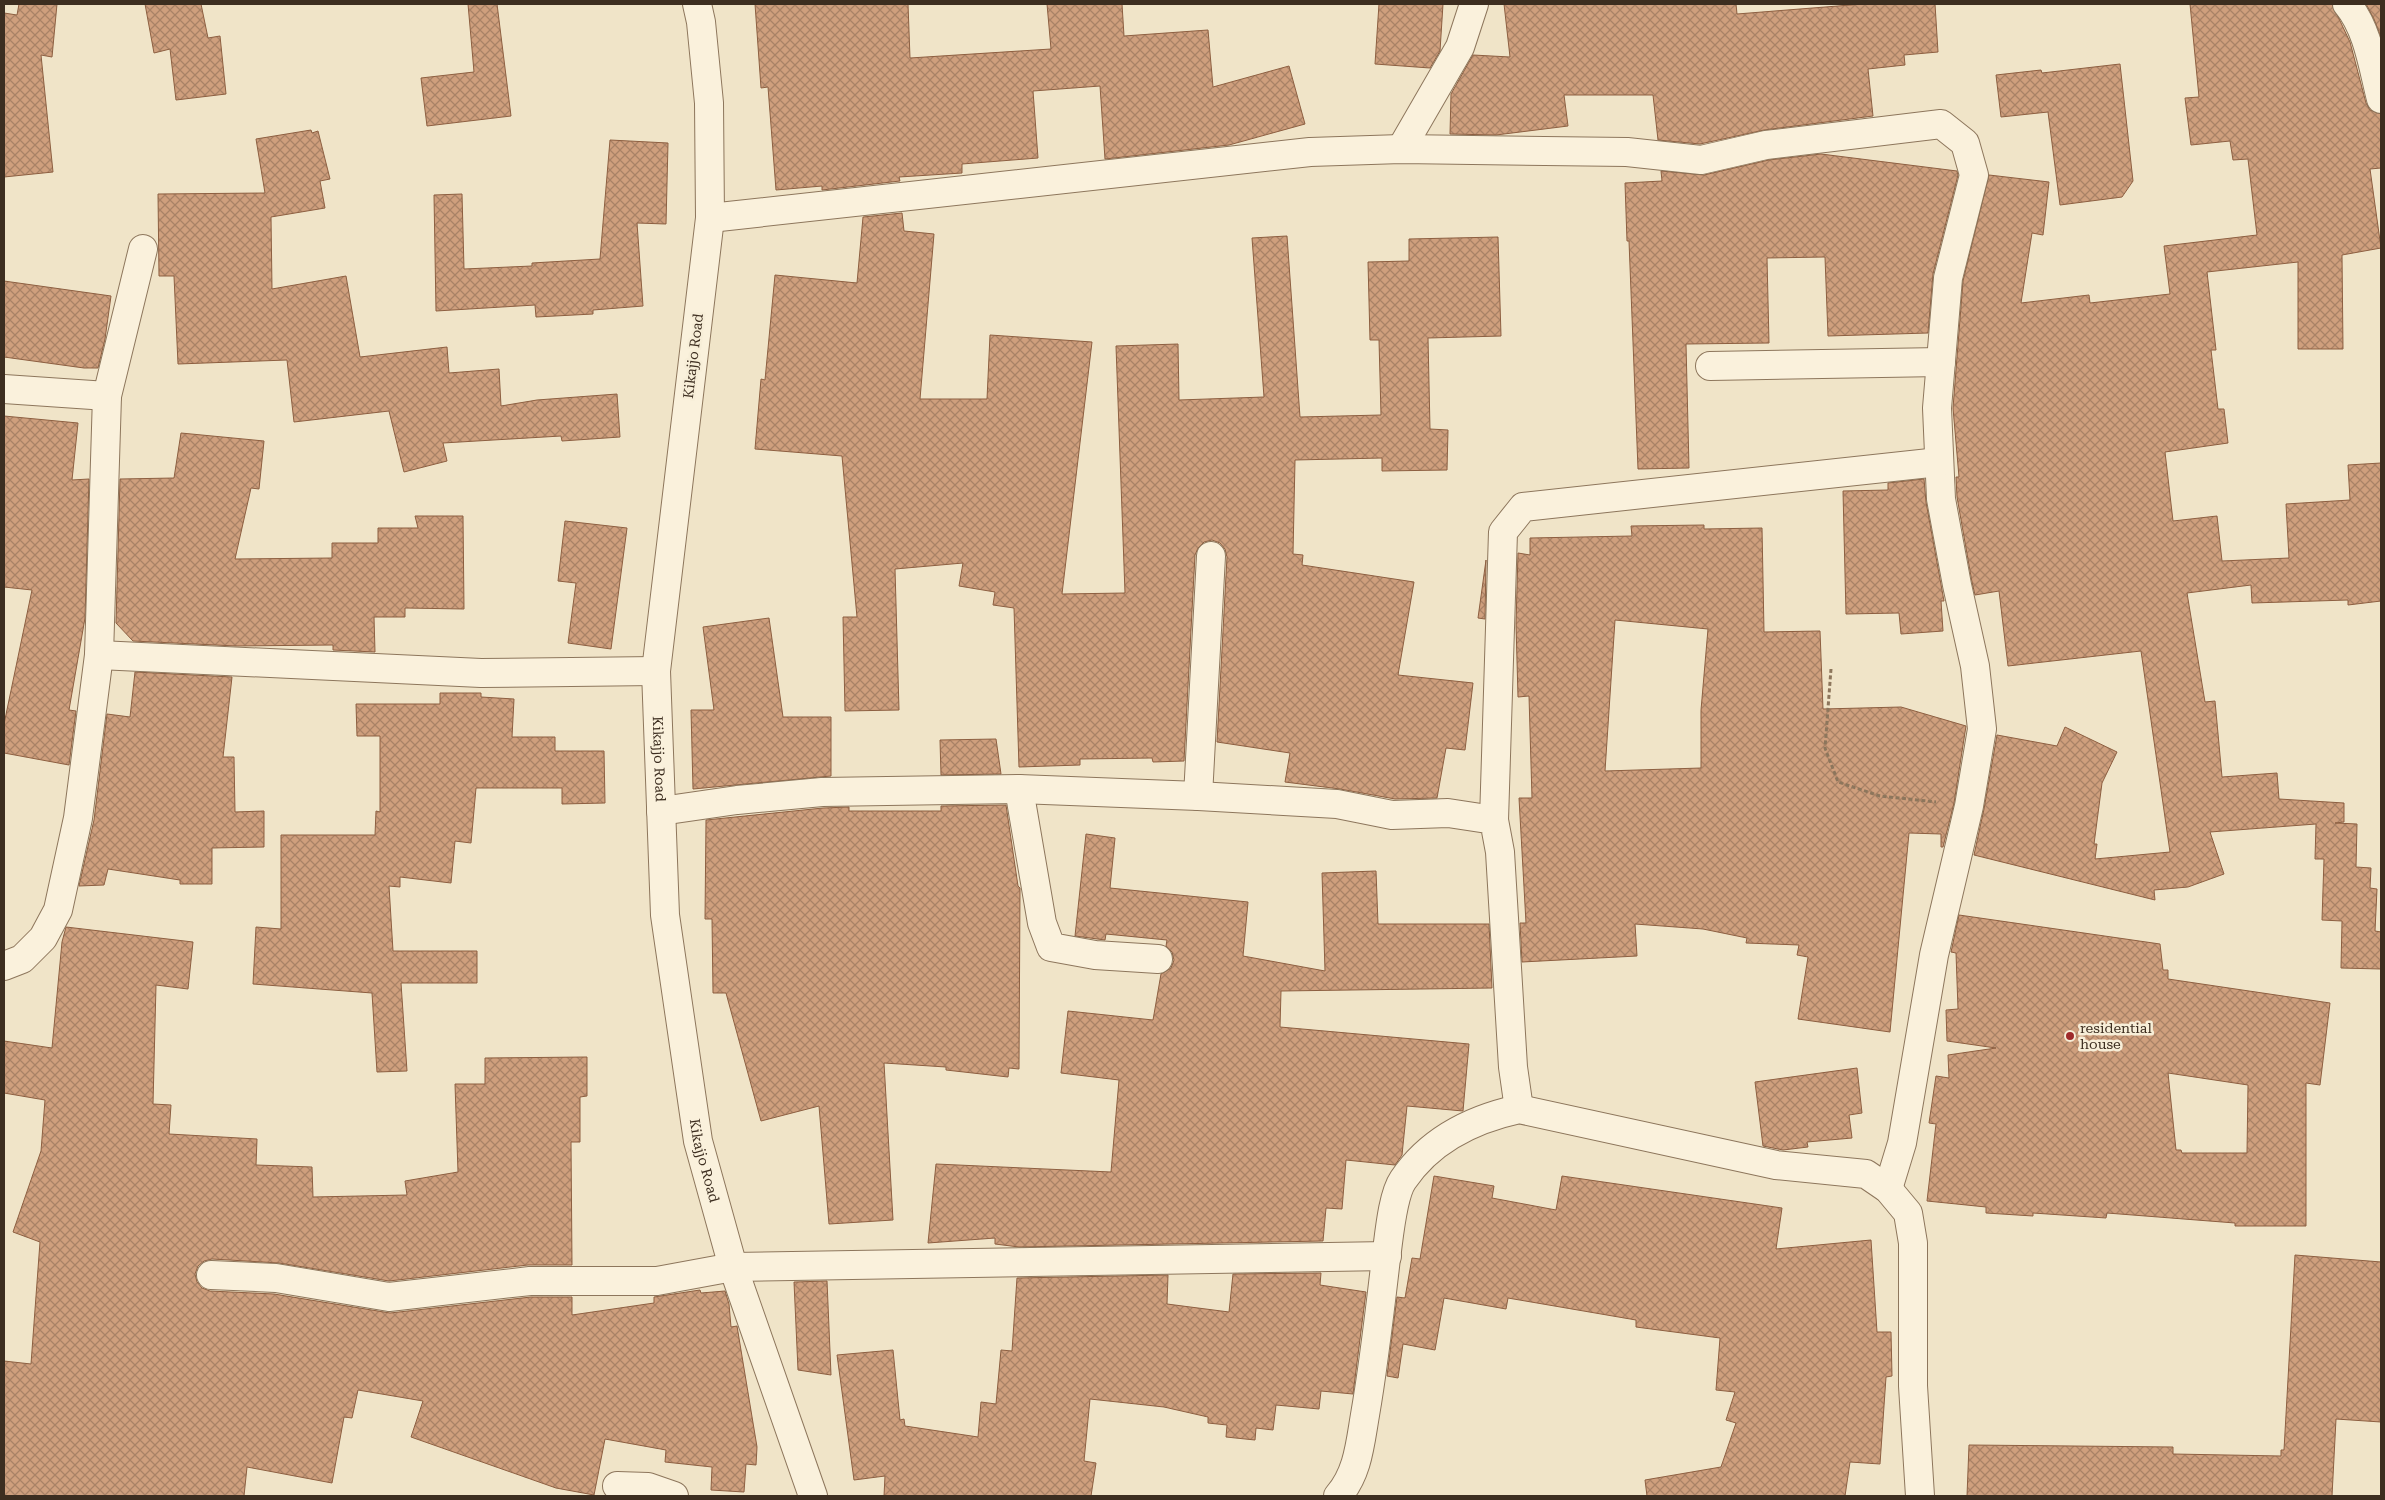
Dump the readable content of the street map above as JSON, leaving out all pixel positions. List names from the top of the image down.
{
  "streets": {
    "street": ["Kikajjo Road"]
  },
  "places": ["residential house"]
}
